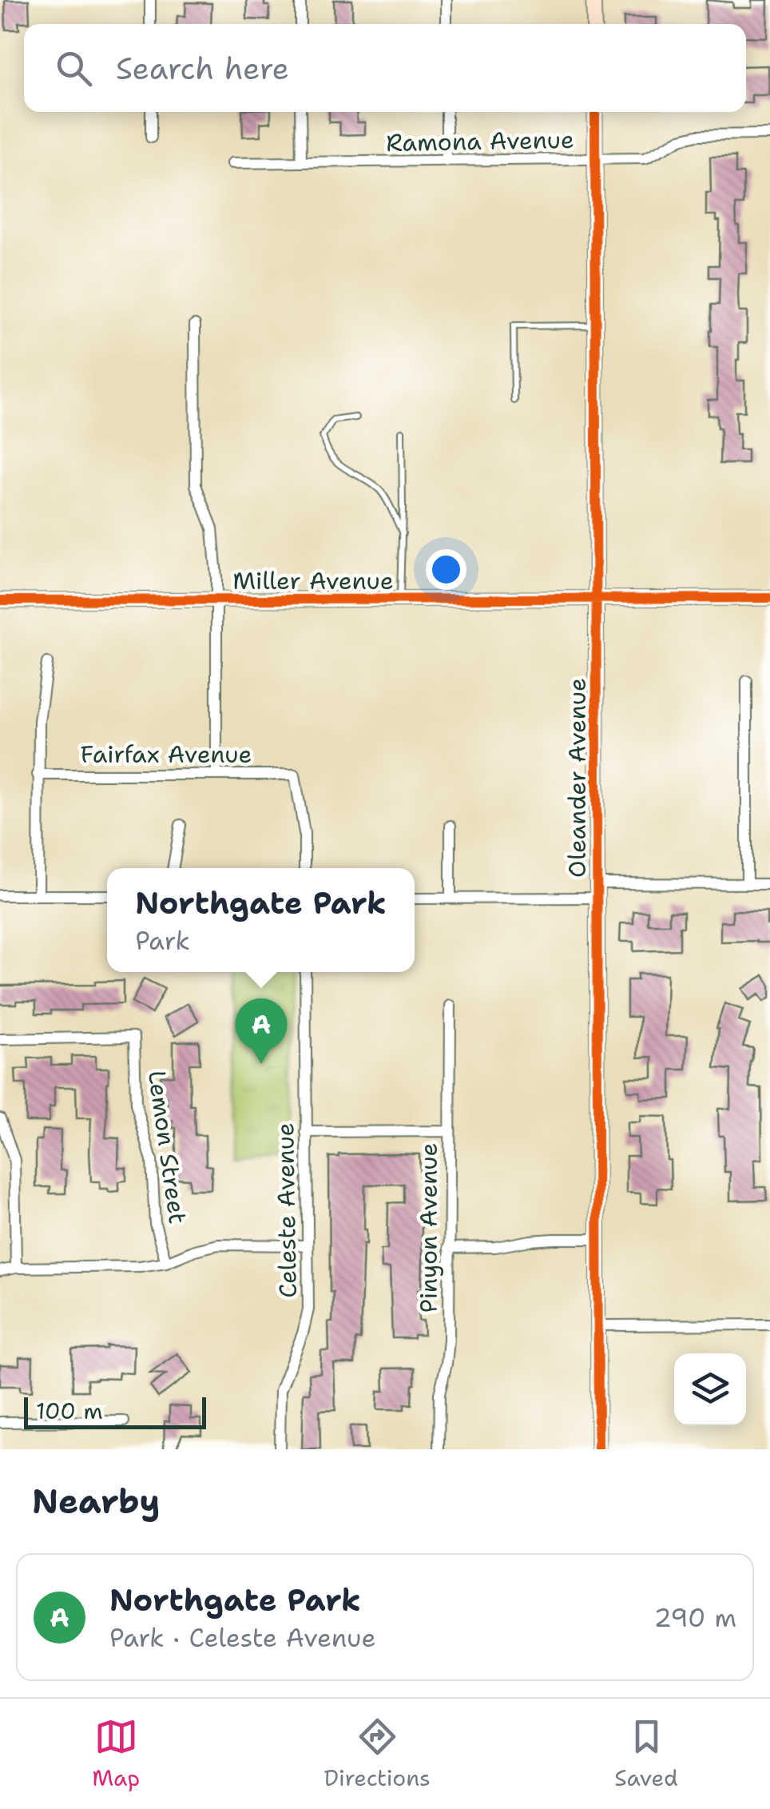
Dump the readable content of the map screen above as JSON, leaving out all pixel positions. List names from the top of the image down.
{
  "streets": {
    "street": [
      "Ramona Avenue",
      "Miller Avenue",
      "Fairfax Avenue",
      "Oleander Avenue",
      "Lemon Street",
      "Celeste Avenue",
      "Pinyon Avenue"
    ]
  },
  "crossings": [
    ["Ramona Avenue", "Oleander Avenue"],
    ["Miller Avenue", "Oleander Avenue"]
  ],
  "scale_bar": "100 m",
  "page": {
    "search": "Search here",
    "popup": ["Northgate Park", "Park"],
    "pins": "A",
    "scale": "100 m",
    "heading": "Nearby",
    "list": [
      {
        "mark": "A",
        "name": "Northgate Park",
        "note": "Park · Celeste Avenue",
        "value": "290 m"
      }
    ],
    "nav": ["Map", "Directions", "Saved"]
  }
}
